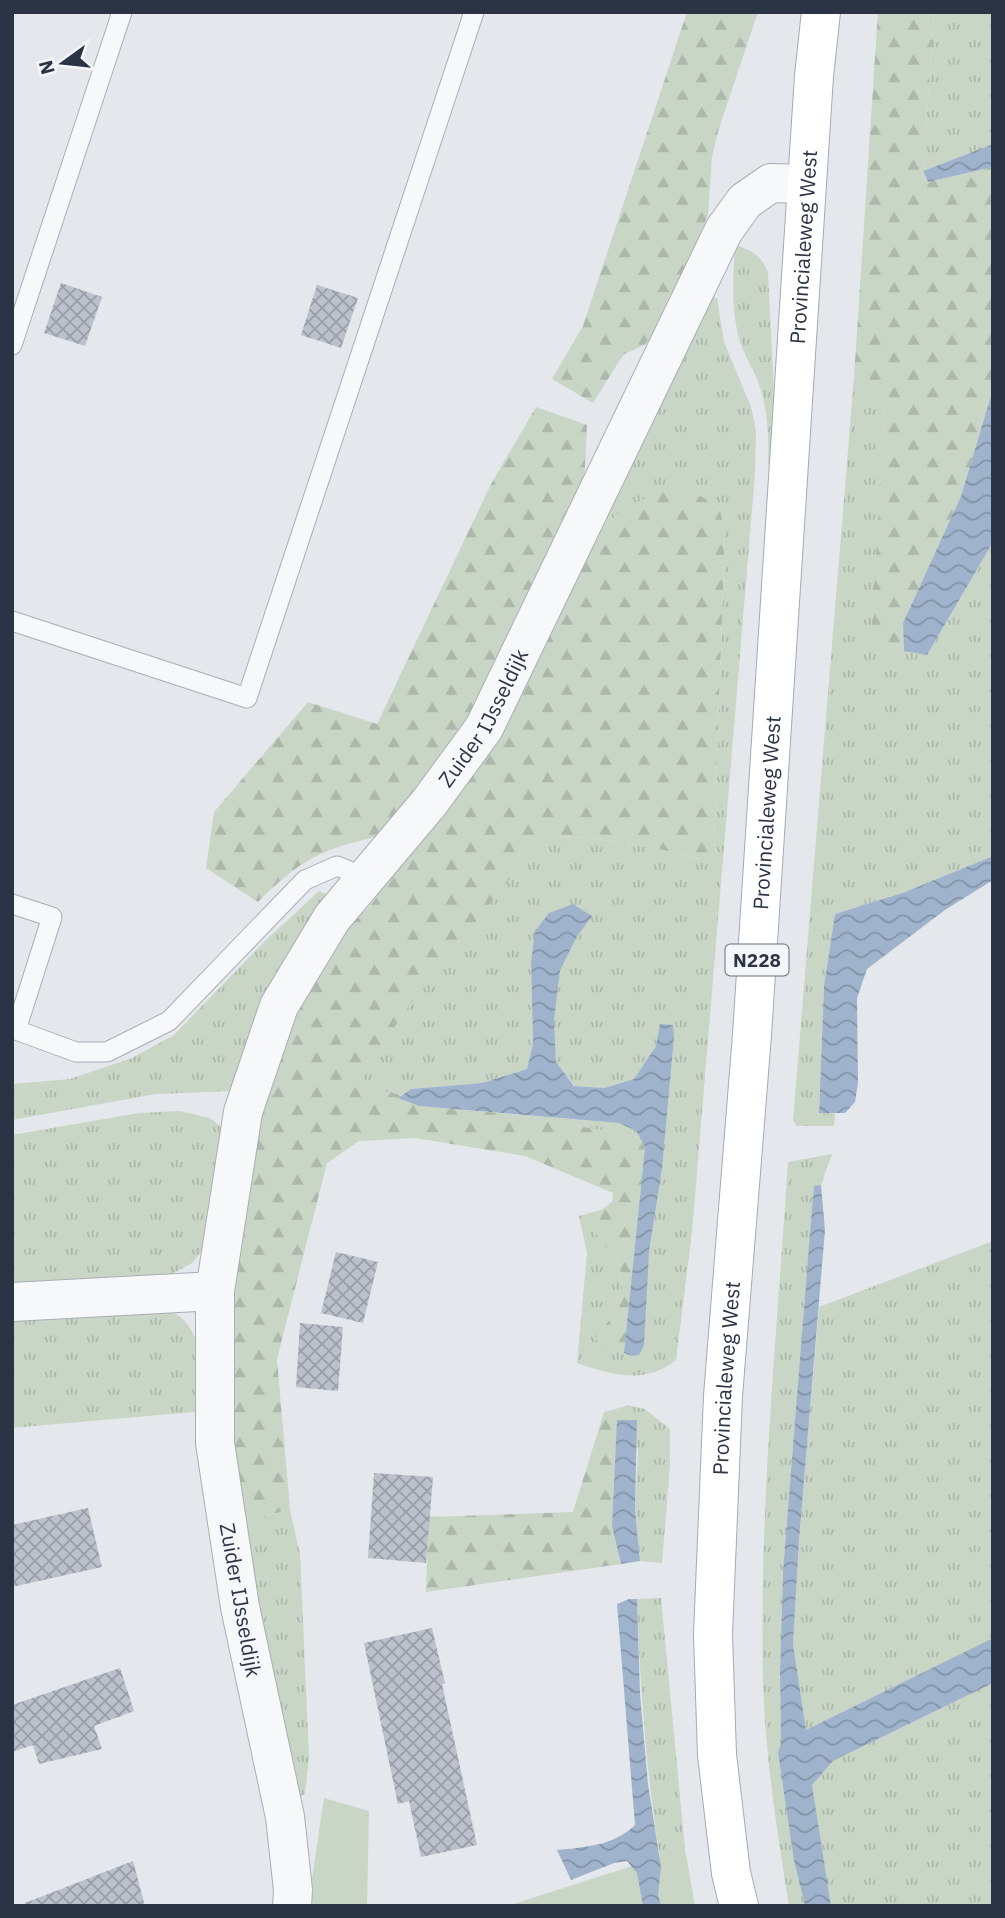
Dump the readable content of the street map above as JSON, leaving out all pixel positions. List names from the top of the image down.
{
  "streets": {
    "main road": ["Provincialeweg West", "N228"],
    "street": ["Zuider IJsseldijk"]
  },
  "crossings": [
    ["Provincialeweg West", "Zuider IJsseldijk"]
  ],
  "north": "left"
}
